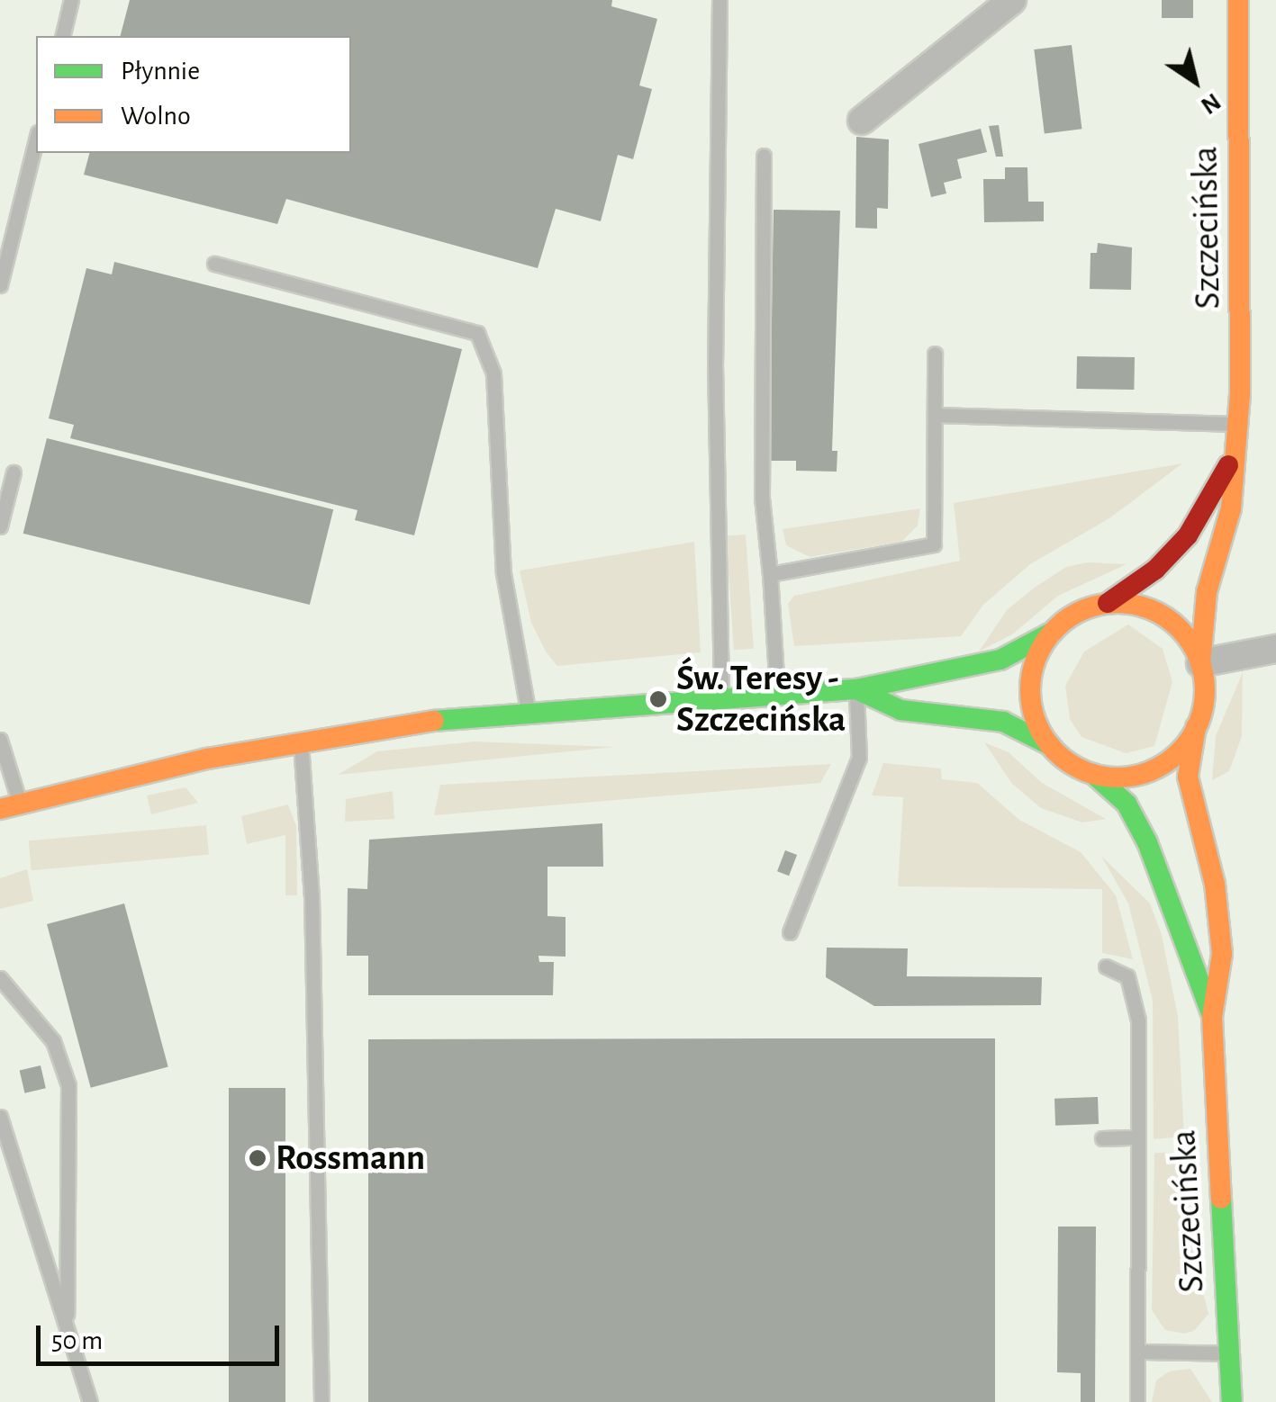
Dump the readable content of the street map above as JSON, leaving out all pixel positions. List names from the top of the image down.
{
  "streets": {
    "main road": ["Szczecińska"]
  },
  "places": ["Św. Teresy - Szczecińska", "Rossmann"],
  "legend": ["Płynnie", "Wolno"],
  "scale_bar": "50 m",
  "north": "bottom right"
}
